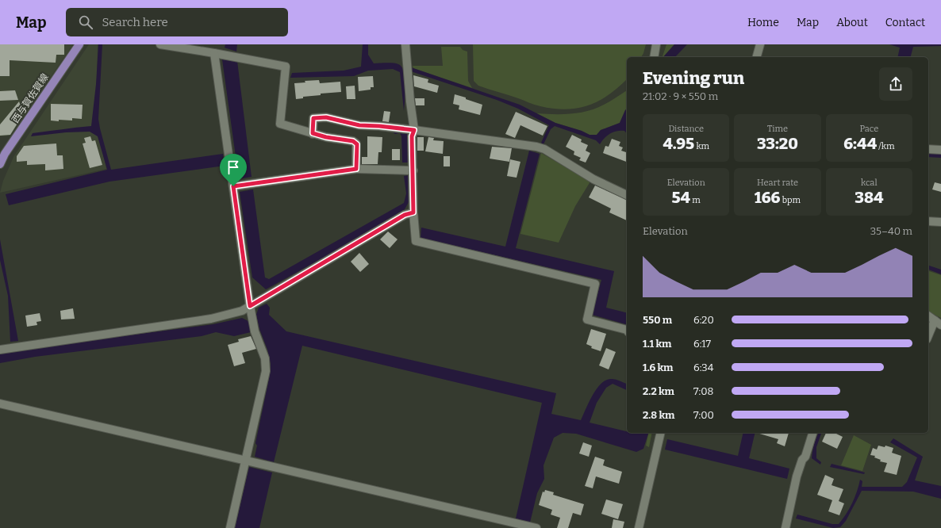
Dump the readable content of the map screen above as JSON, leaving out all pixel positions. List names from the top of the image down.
{
  "streets": {
    "main road": ["西与賀佐賀線"]
  },
  "page": {
    "header": "Map",
    "search": "Search here",
    "nav": [
      "Home",
      "Map",
      "About",
      "Contact"
    ],
    "heading": ["Evening run", "21:02 · 9 × 550 m"],
    "stats": [
      ["Distance", "4.95 km"],
      ["Time", "33:20"],
      ["Pace", "6:44 /km"],
      ["Elevation", "54 m"],
      ["Heart rate", "166 bpm"],
      ["kcal", "384"]
    ],
    "chart": ["Elevation", "35–40 m"],
    "list": [
      {
        "name": "550 m",
        "note": "6:20"
      },
      {
        "name": "1.1 km",
        "note": "6:17"
      },
      {
        "name": "1.6 km",
        "note": "6:34"
      },
      {
        "name": "2.2 km",
        "note": "7:08"
      },
      {
        "name": "2.8 km",
        "note": "7:00"
      }
    ]
  }
}
